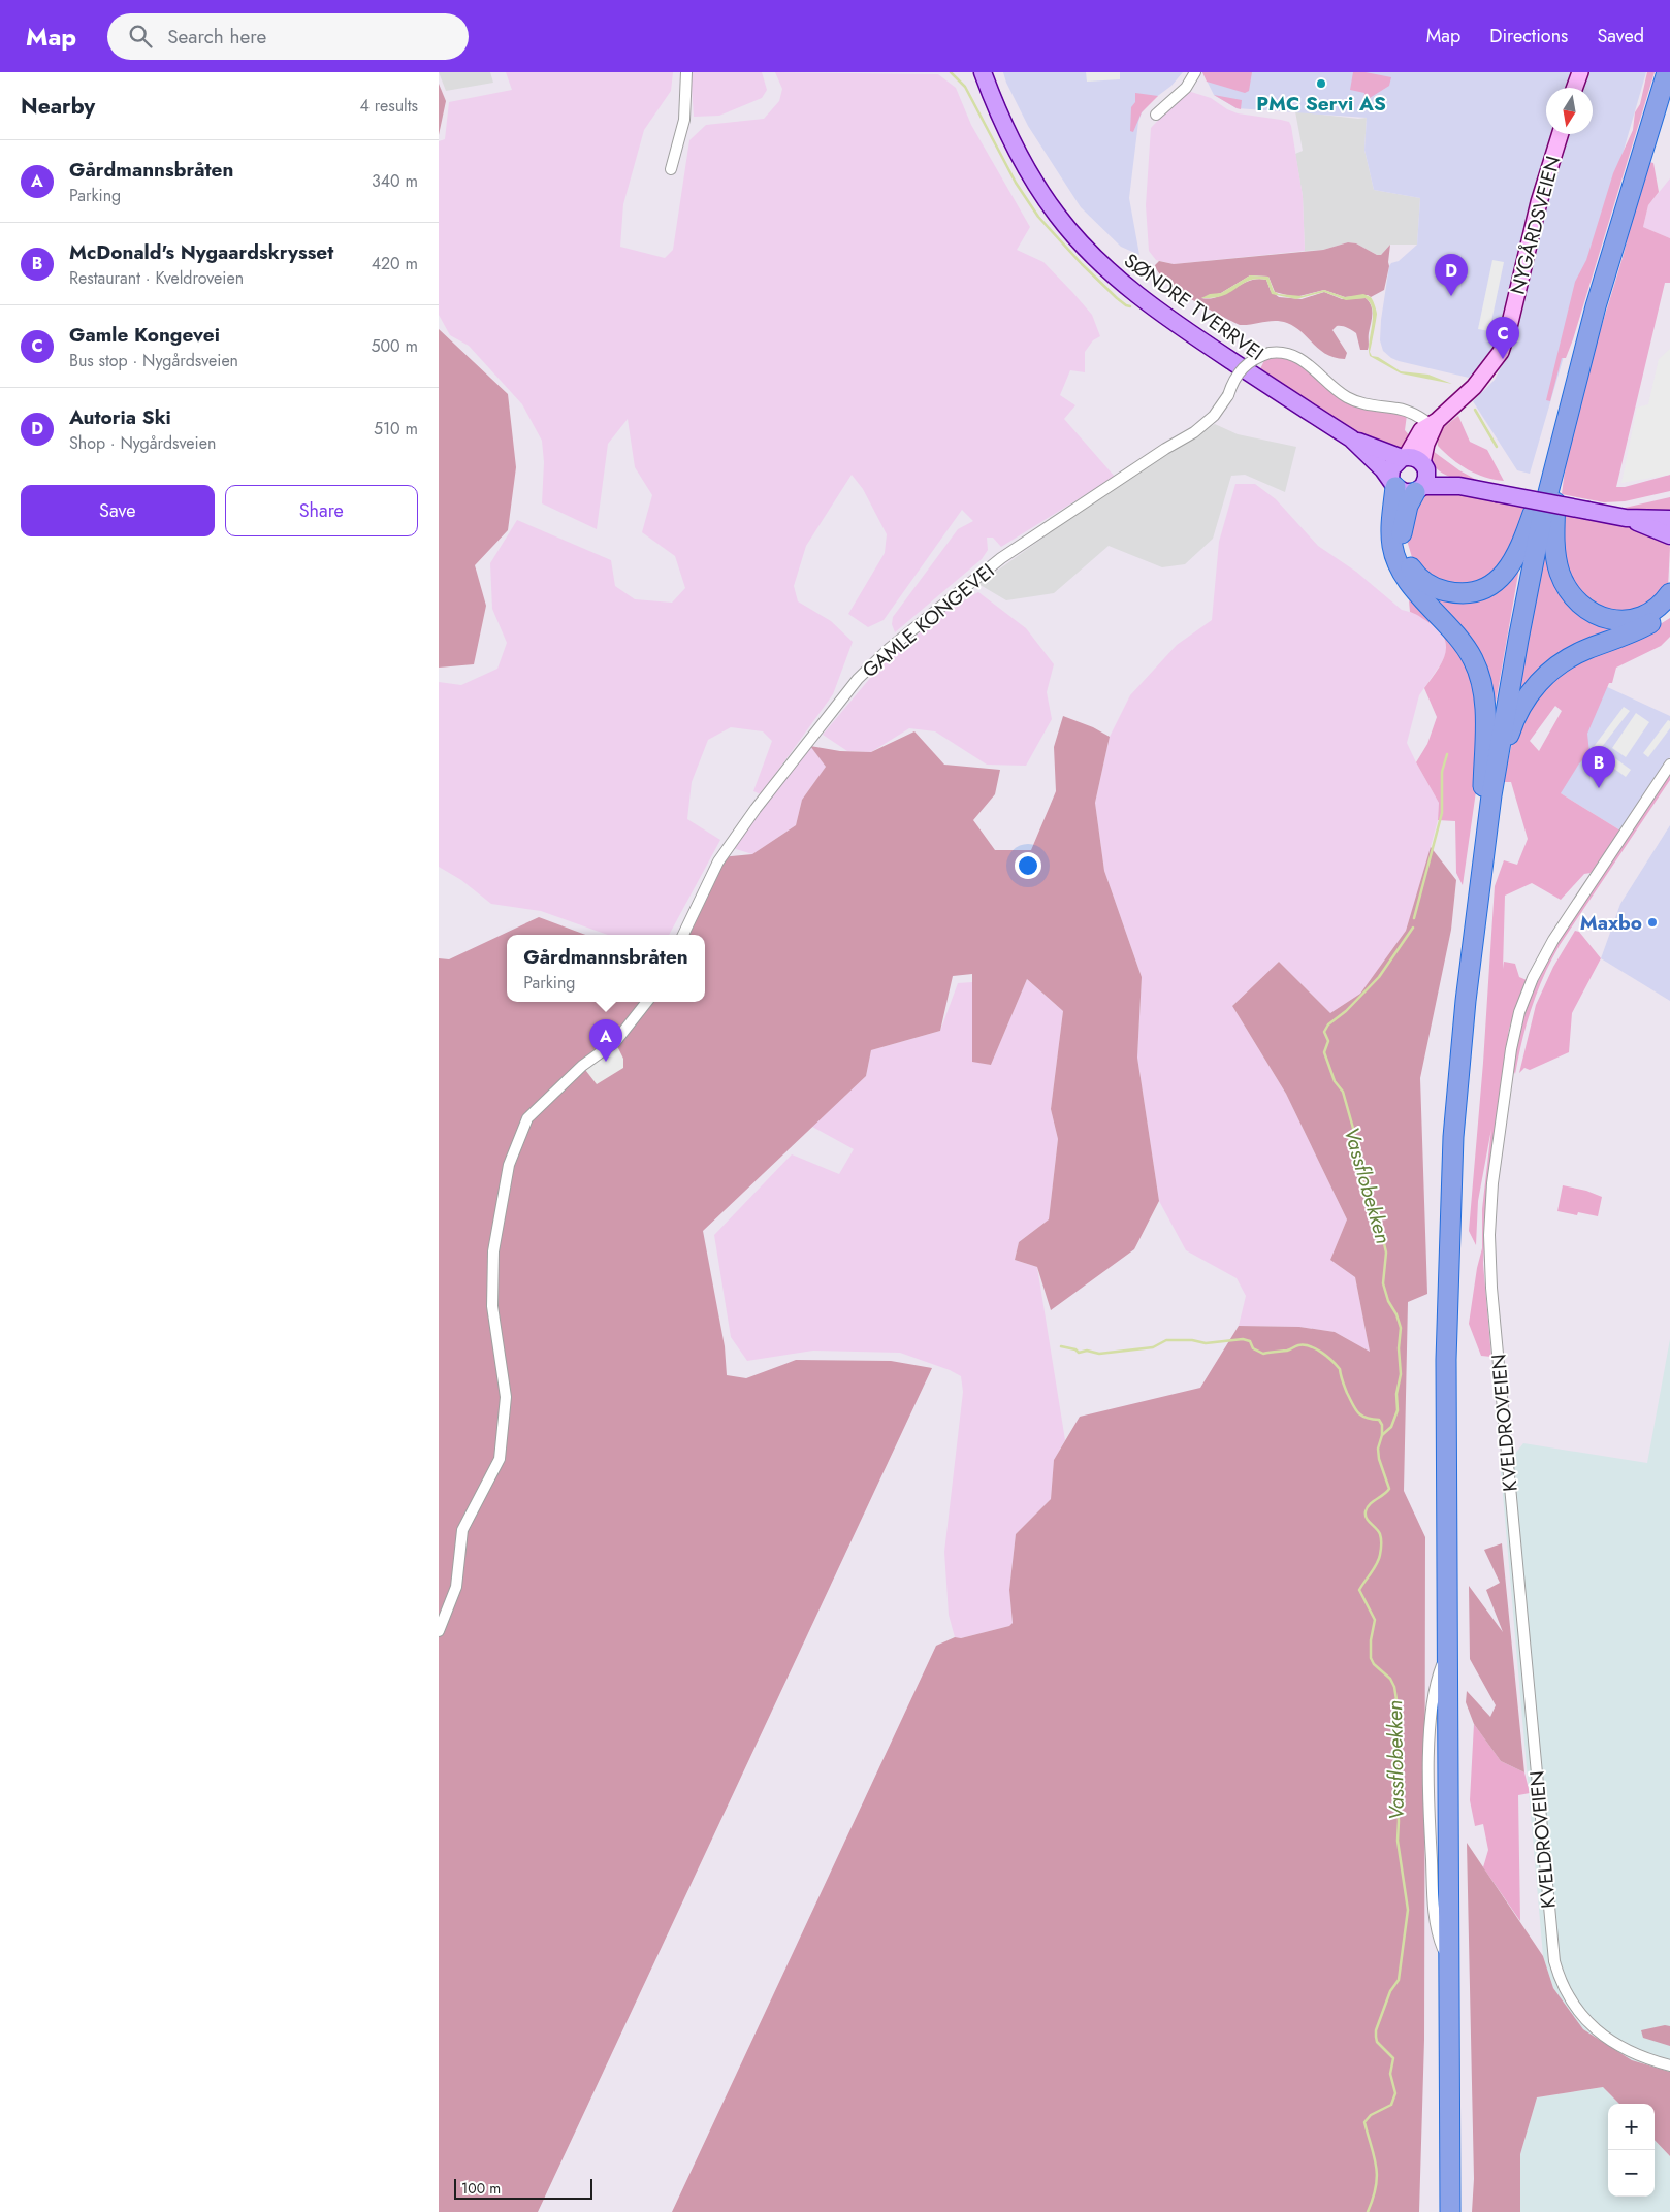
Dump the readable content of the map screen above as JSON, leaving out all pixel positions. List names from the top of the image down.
{
  "streets": {
    "main road": ["SØNDRE TVERRVEI"],
    "street": ["NYGÅRDSVEIEN", "GAMLE KONGEVEI", "KVELDROVEIEN"]
  },
  "crossings": [
    ["NYGÅRDSVEIEN", "GAMLE KONGEVEI"]
  ],
  "water": ["Vassflobekken"],
  "places": ["PMC Servi AS", "Maxbo"],
  "scale_bar": "100 m",
  "north": "bottom",
  "page": {
    "header": "Map",
    "search": "Search here",
    "nav": ["Map", "Directions", "Saved"],
    "heading": ["Nearby", "4 results"],
    "list": [
      {
        "mark": "A",
        "name": "Gårdmannsbråten",
        "note": "Parking",
        "value": "340 m"
      },
      {
        "mark": "B",
        "name": "McDonald's Nygaardskrysset",
        "note": "Restaurant · Kveldroveien",
        "value": "420 m"
      },
      {
        "mark": "C",
        "name": "Gamle Kongevei",
        "note": "Bus stop · Nygårdsveien",
        "value": "500 m"
      },
      {
        "mark": "D",
        "name": "Autoria Ski",
        "note": "Shop · Nygårdsveien",
        "value": "510 m"
      }
    ],
    "pins": [
      "D",
      "C",
      "B",
      "A"
    ],
    "buttons": ["Save", "Share"],
    "popup": ["Gårdmannsbråten", "Parking"],
    "map_buttons": ["+", "−"],
    "scale": "100 m"
  }
}
